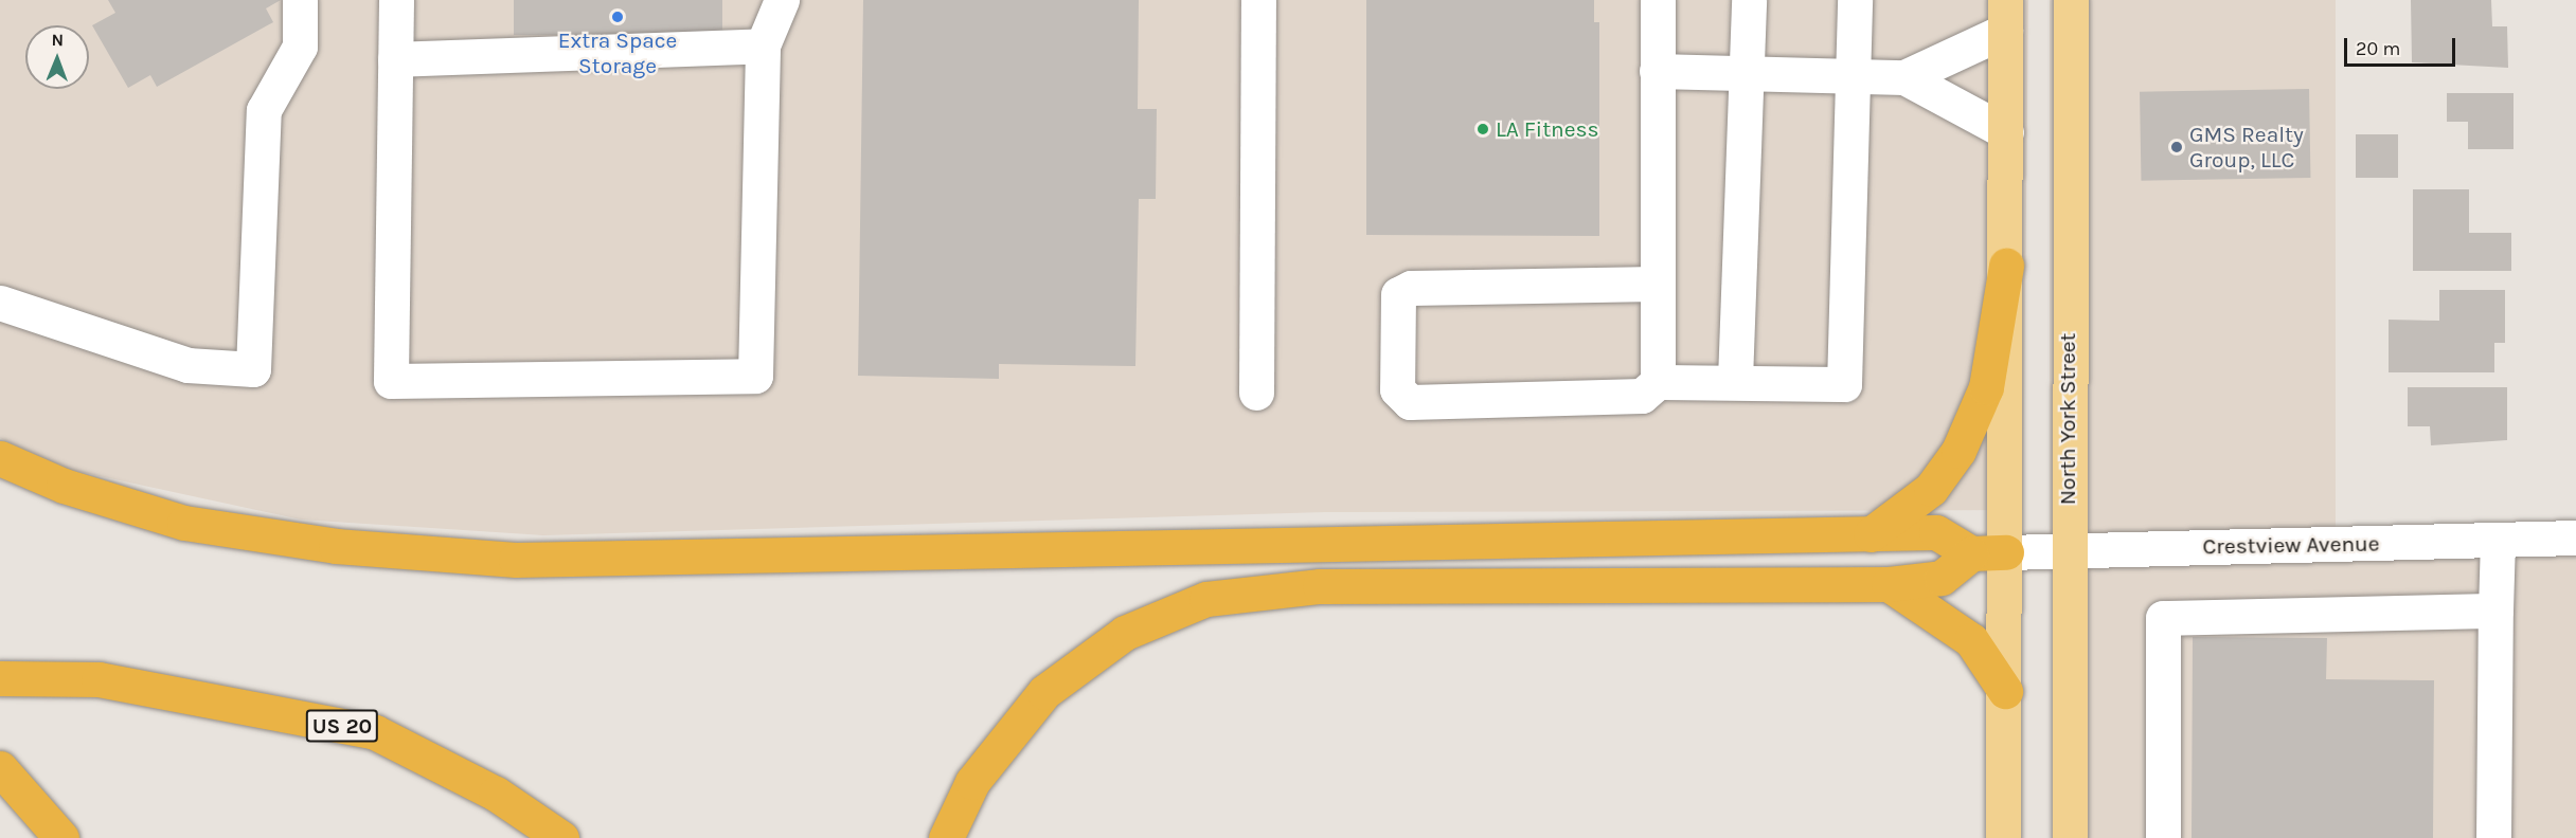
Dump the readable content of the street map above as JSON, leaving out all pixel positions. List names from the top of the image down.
{
  "streets": {
    "highway": ["US 20"],
    "main road": ["North York Street"],
    "street": ["Crestview Avenue"]
  },
  "crossings": [
    ["North York Street", "Crestview Avenue"]
  ],
  "places": ["Extra Space Storage", "LA Fitness", "GMS Realty Group, LLC"],
  "scale_bar": "20 m",
  "north": "top"
}
